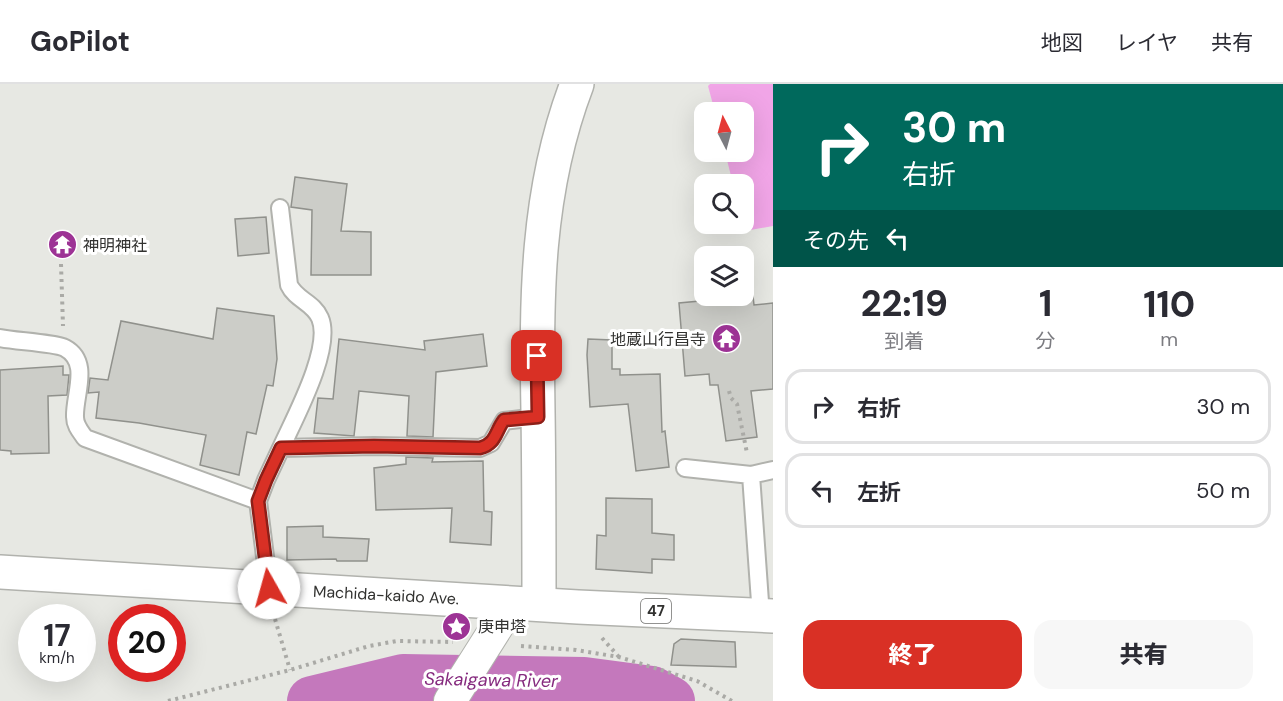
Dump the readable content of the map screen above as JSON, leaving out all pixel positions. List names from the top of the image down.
{
  "streets": {
    "main road": ["Machida-kaido Ave.", "47"]
  },
  "water": ["Sakaigawa River"],
  "places": {
    "temple": ["神明神社", "地蔵山行昌寺"],
    "place": ["庚申塔"]
  },
  "north": "top",
  "page": {
    "header": "GoPilot",
    "nav": ["地図", "レイヤ", "共有"],
    "turn": ["30 m", "右折"],
    "then": "その先",
    "eta": [
      "22:19",
      "到着",
      "1",
      "分",
      "110",
      "m"
    ],
    "list": [
      {
        "name": "右折",
        "value": "30 m"
      },
      {
        "name": "左折",
        "value": "50 m"
      }
    ],
    "speed": "17 km/h",
    "limit": "20",
    "buttons": ["終了", "共有"]
  }
}
